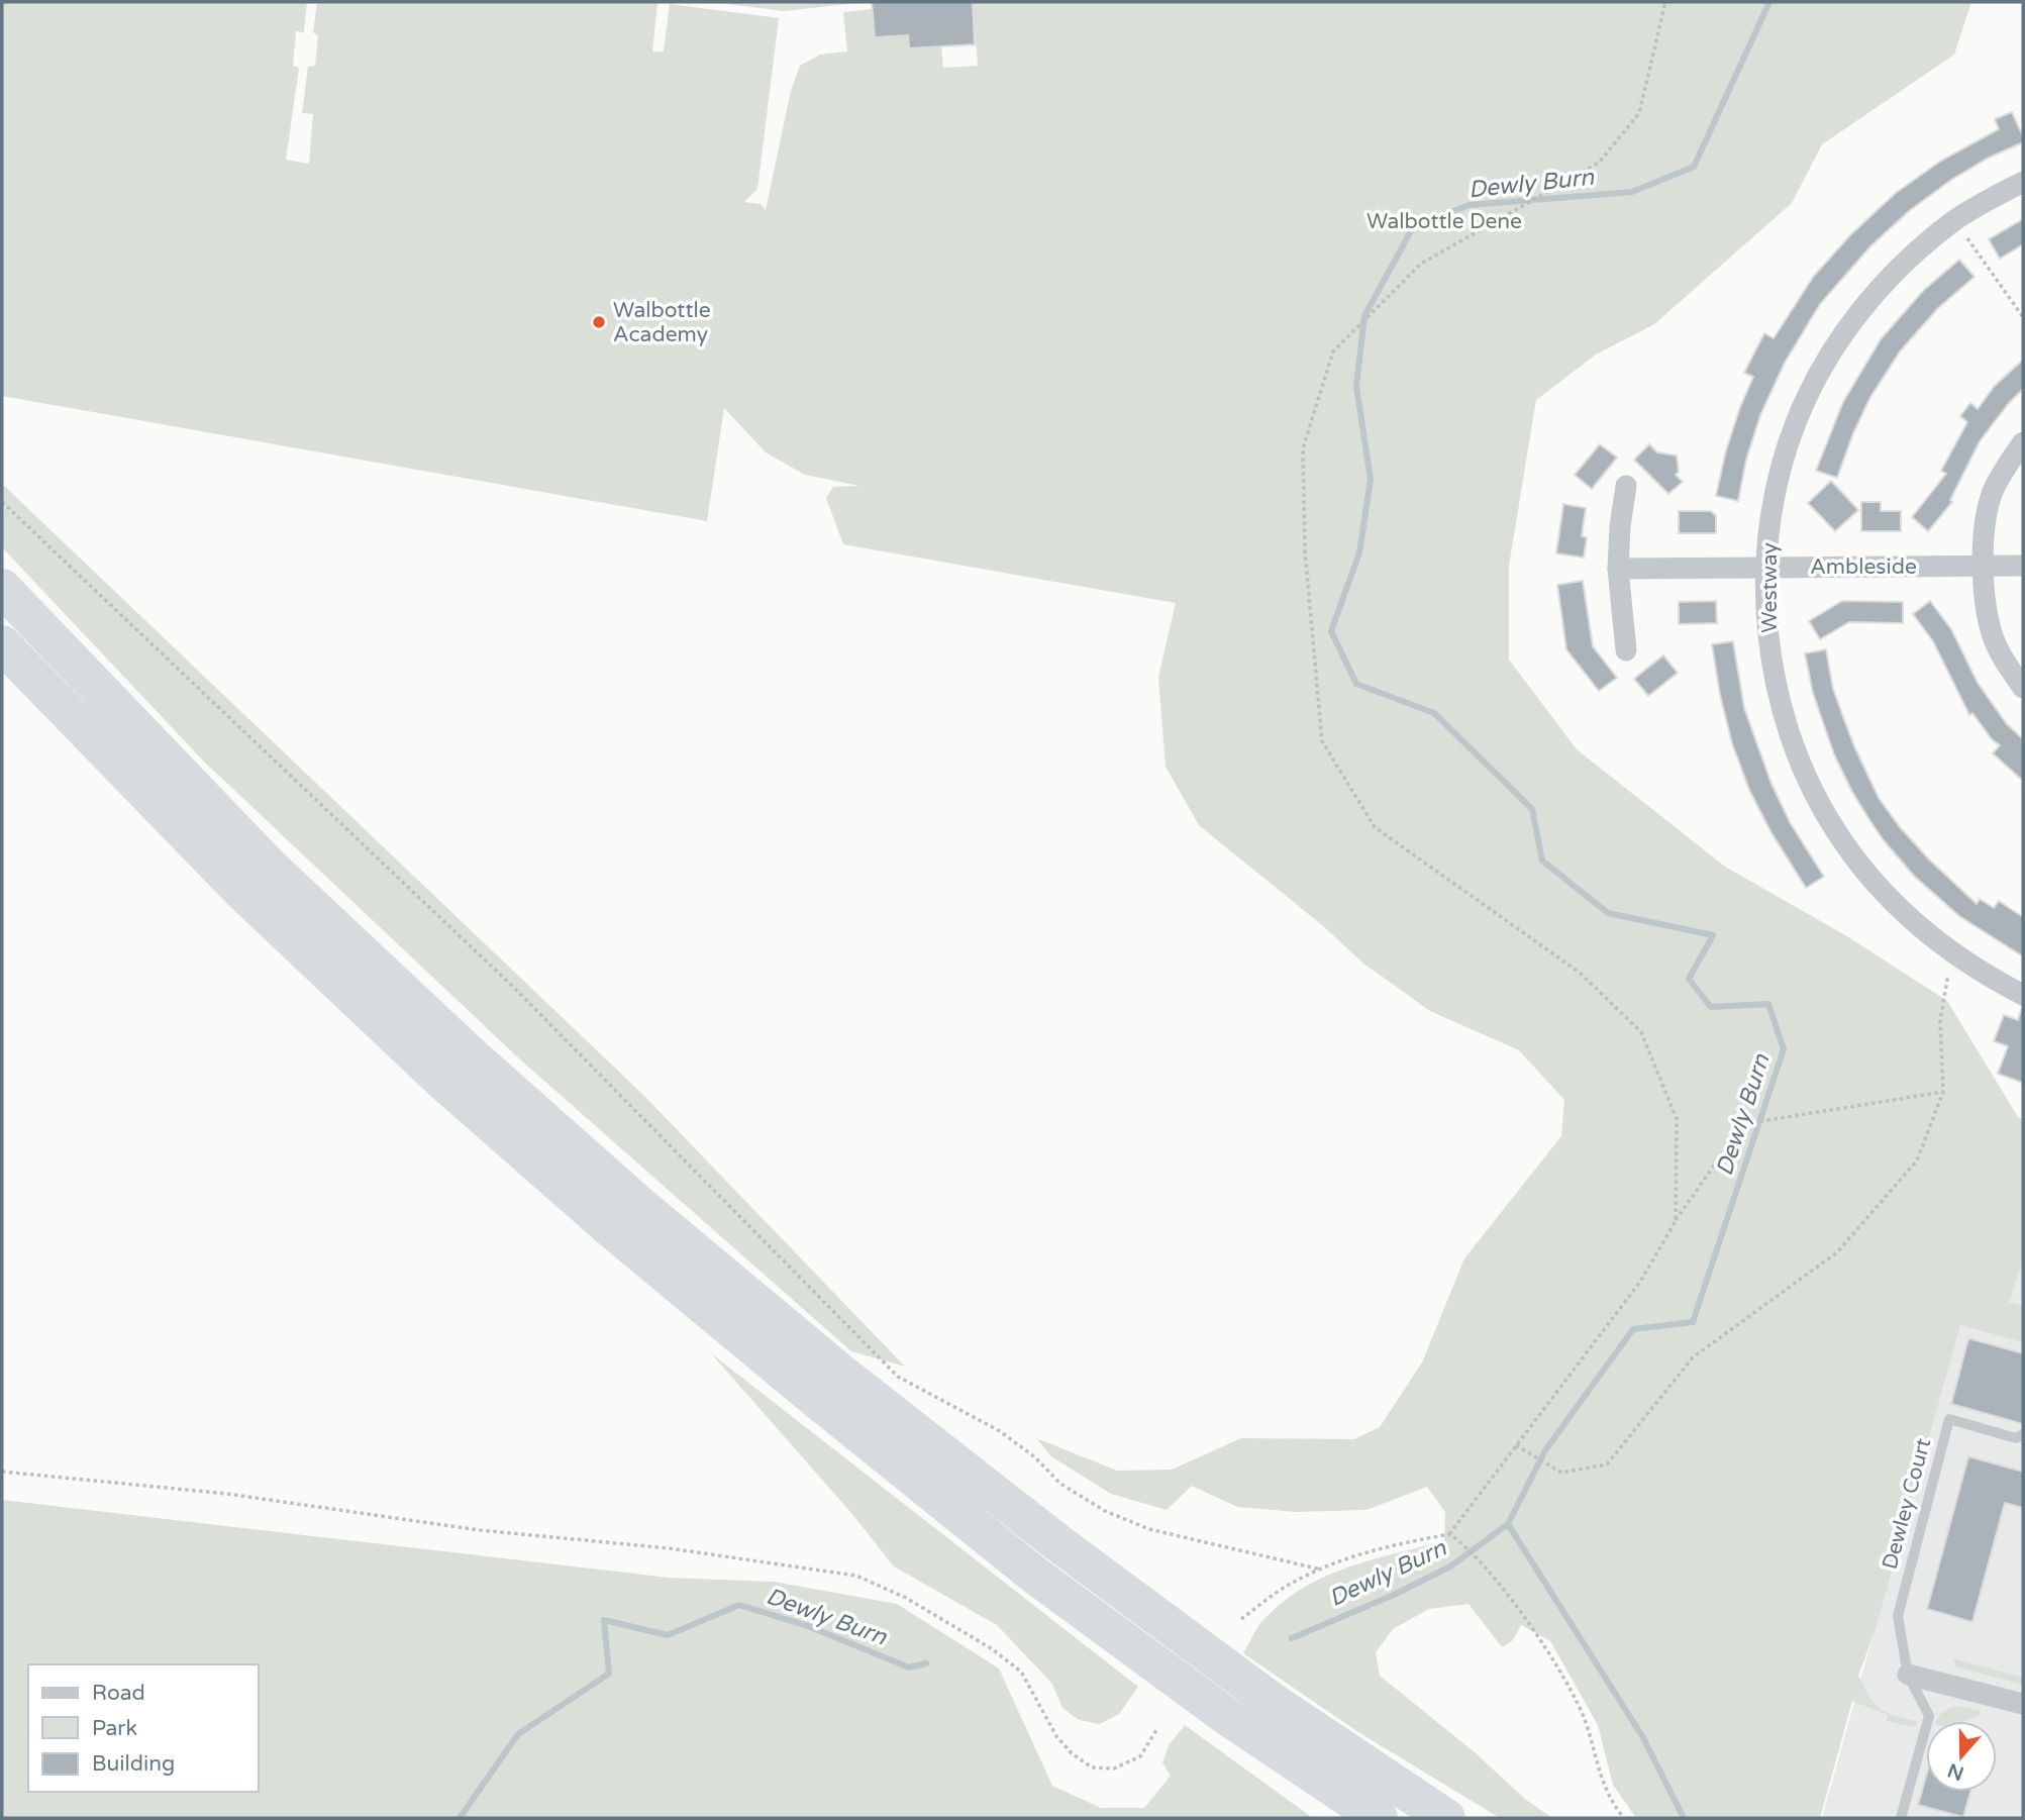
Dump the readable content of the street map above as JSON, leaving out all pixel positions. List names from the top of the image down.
{
  "streets": {
    "street": ["Ambleside", "Westway"],
    "lane": ["Dewley Court"]
  },
  "crossings": [
    ["Ambleside", "Westway"]
  ],
  "water": ["Dewly Burn"],
  "parks": ["Walbottle Dene"],
  "places": ["Walbottle Academy"],
  "legend": ["Road", "Park", "Building"],
  "north": "bottom"
}
